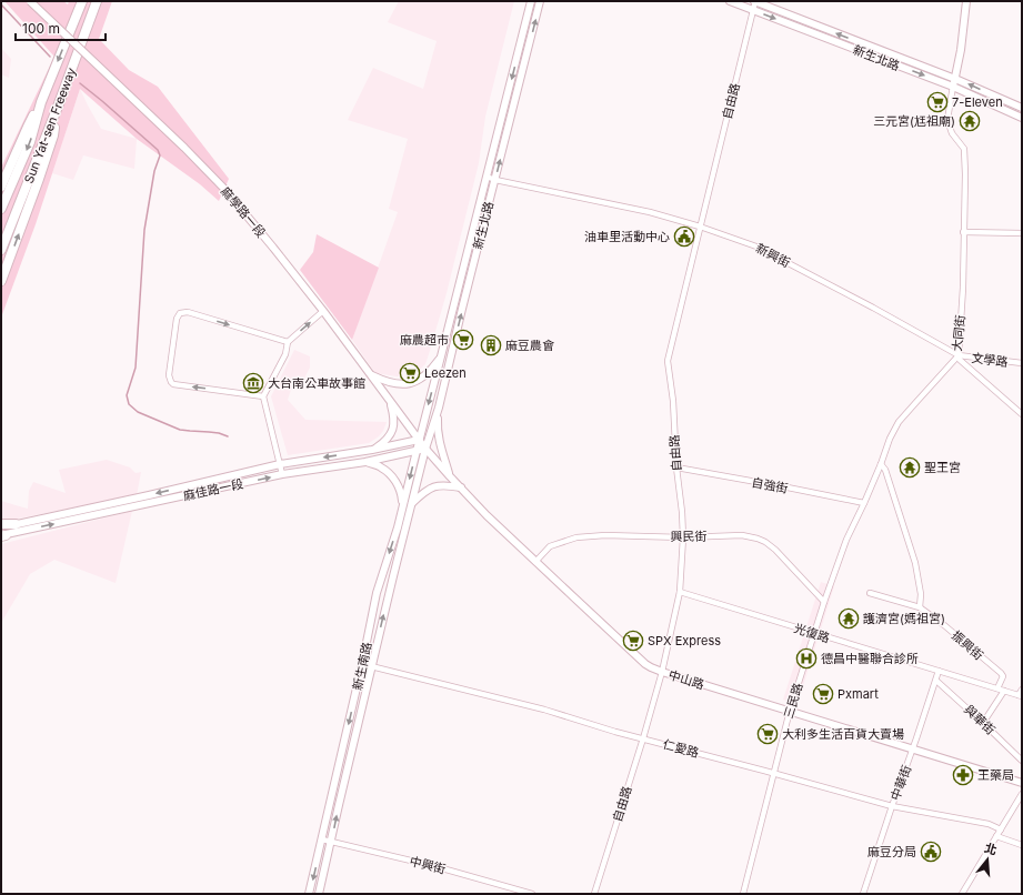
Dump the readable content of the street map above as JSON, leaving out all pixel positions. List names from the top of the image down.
{
  "streets": {
    "highway": ["Sun Yat-sen Freeway"],
    "main road": [
      "新生北路",
      "麻學路一段",
      "麻佳路一段",
      "新生南路",
      "中山路"
    ],
    "street": [
      "自由路",
      "新興街",
      "大同街",
      "文學路",
      "自強街",
      "興民街",
      "光復路",
      "振興街",
      "三民路",
      "與華街",
      "仁愛路",
      "中華街",
      "中興街"
    ]
  },
  "crossings": [
    ["新生北路", "自由路"],
    ["新生北路", "麻學路一段"],
    ["新生北路", "新興街"],
    ["新生北路", "大同街"],
    ["新生北路", "麻佳路一段"],
    ["新生北路", "新生南路"],
    ["新生北路", "中山路"],
    ["自由路", "新興街"],
    ["自由路", "自強街"],
    ["自由路", "興民街"],
    ["自由路", "光復路"],
    ["自由路", "中山路"],
    ["自由路", "仁愛路"],
    ["麻學路一段", "麻佳路一段"],
    ["麻學路一段", "新生南路"],
    ["麻學路一段", "中山路"],
    ["新興街", "大同街"],
    ["新興街", "文學路"],
    ["大同街", "文學路"],
    ["大同街", "三民路"],
    ["自強街", "三民路"],
    ["麻佳路一段", "新生南路"],
    ["麻佳路一段", "中山路"],
    ["興民街", "中山路"],
    ["興民街", "三民路"],
    ["光復路", "振興街"],
    ["光復路", "三民路"],
    ["光復路", "中華街"],
    ["新生南路", "中山路"],
    ["新生南路", "仁愛路"],
    ["新生南路", "中興街"],
    ["中山路", "三民路"],
    ["中山路", "中華街"],
    ["三民路", "仁愛路"],
    ["與華街", "中華街"],
    ["仁愛路", "中華街"]
  ],
  "places": {
    "supermarket": [
      "7-Eleven",
      "麻農超市",
      "Leezen",
      "SPX Express",
      "Pxmart",
      "大利多生活百貨大賣場"
    ],
    "temple": ["三元宮(尪祖廟)", "聖王宮", "護濟宮(媽祖宮)"],
    "public building": ["油車里活動中心", "麻豆分局"],
    "building": ["麻豆農會"],
    "museum": ["大台南公車故事館"],
    "hospital": ["德昌中醫聯合診所"],
    "pharmacy": ["王藥局"]
  },
  "scale_bar": "100 m",
  "north": "top"
}
